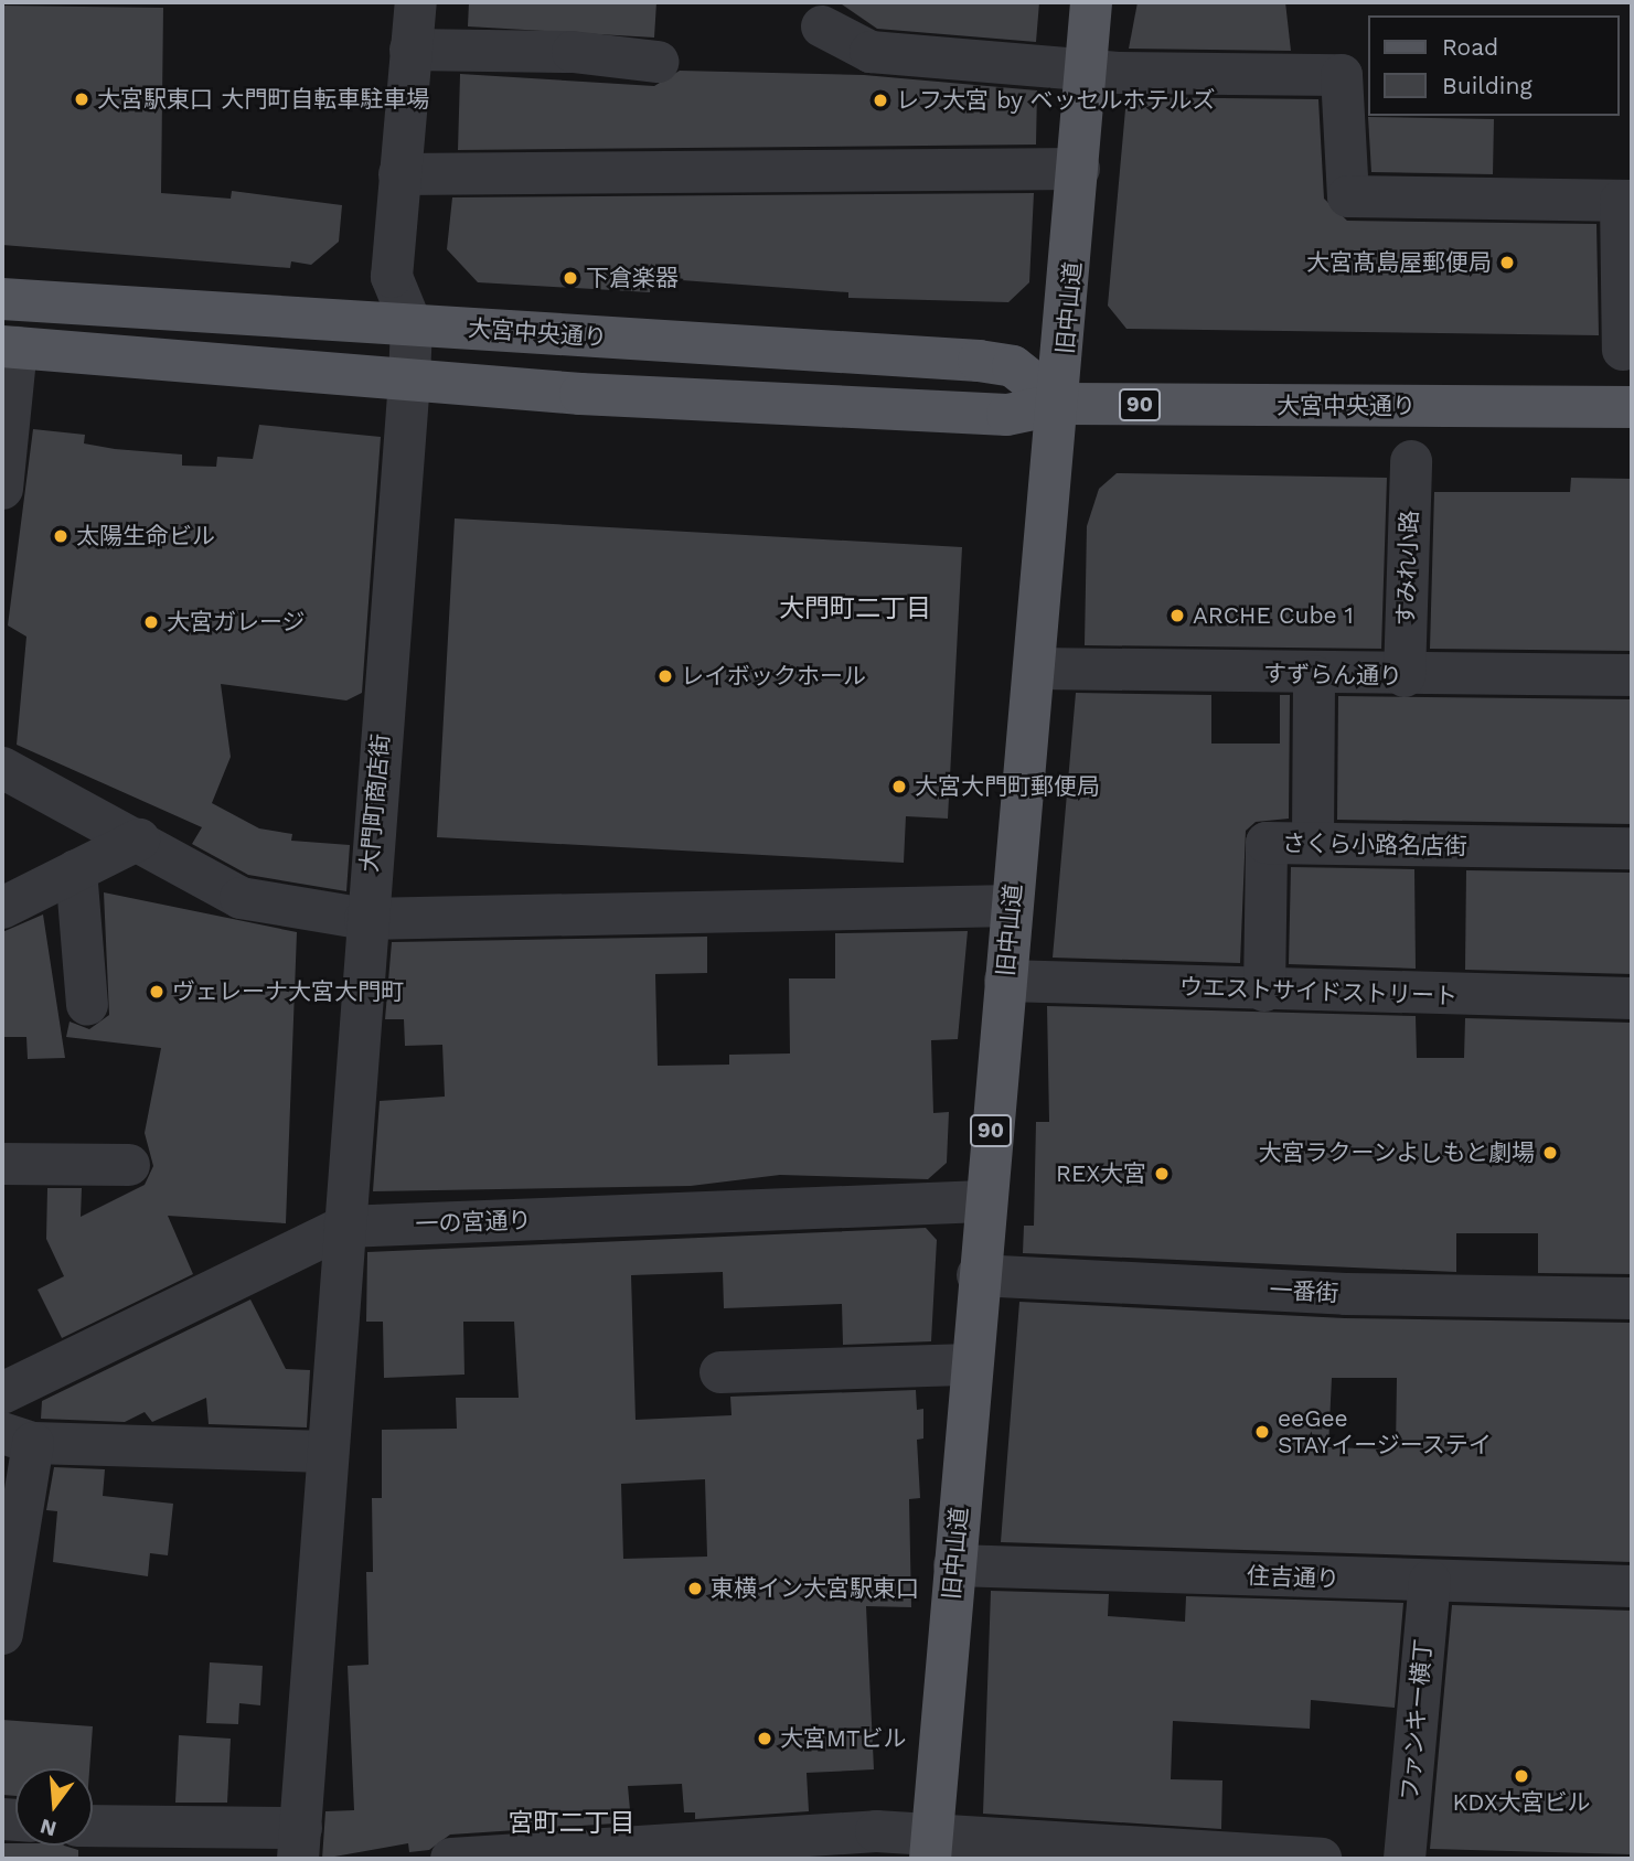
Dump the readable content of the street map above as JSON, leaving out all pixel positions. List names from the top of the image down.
{
  "streets": {
    "main road": ["旧中山道", "大宮中央通り", "90"],
    "street": [
      "すみれ小路",
      "すずらん通り",
      "大門町商店街",
      "さくら小路名店街",
      "ウエストサイドストリート",
      "一の宮通り",
      "一番街",
      "住吉通り",
      "ファンキー横丁"
    ]
  },
  "crossings": [
    ["旧中山道", "大宮中央通り"],
    ["旧中山道", "すずらん通り"],
    ["旧中山道", "ウエストサイドストリート"],
    ["旧中山道", "一の宮通り"],
    ["旧中山道", "一番街"],
    ["旧中山道", "住吉通り"],
    ["大宮中央通り", "大門町商店街"],
    ["すみれ小路", "すずらん通り"],
    ["大門町商店街", "一の宮通り"],
    ["さくら小路名店街", "ウエストサイドストリート"],
    ["住吉通り", "ファンキー横丁"]
  ],
  "districts": ["大門町二丁目", "宮町二丁目"],
  "places": [
    "大宮駅東口 大門町自転車駐車場",
    "レフ大宮 by ベッセルホテルズ",
    "大宮髙島屋郵便局",
    "下倉楽器",
    "太陽生命ビル",
    "ARCHE Cube 1",
    "大宮ガレージ",
    "レイボックホール",
    "大宮大門町郵便局",
    "ヴェレーナ大宮大門町",
    "大宮ラクーンよしもと劇場",
    "REX大宮",
    "eeGee STAYイージーステイ",
    "東横イン大宮駅東口",
    "大宮MTビル",
    "KDX大宮ビル"
  ],
  "legend": ["Road", "Building"],
  "north": "bottom"
}
